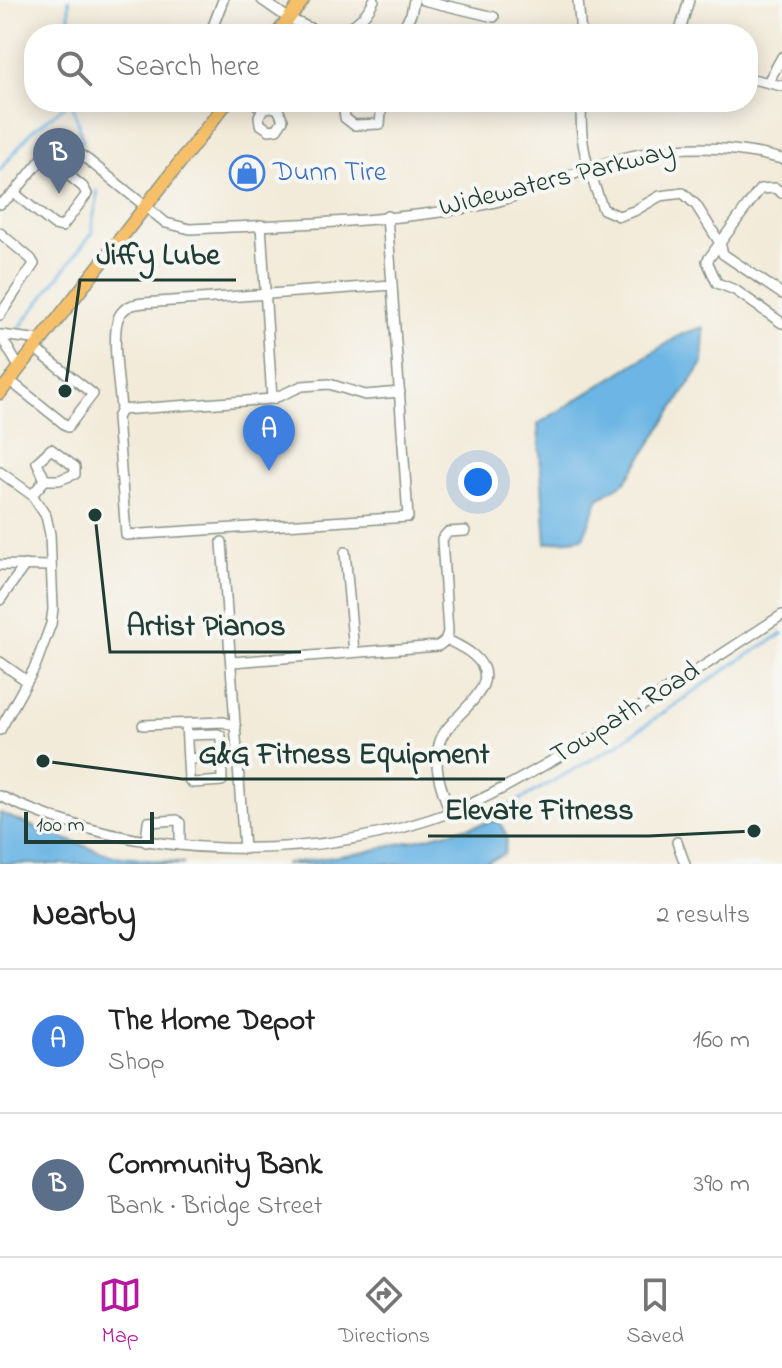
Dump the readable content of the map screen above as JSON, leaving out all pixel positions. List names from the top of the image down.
{
  "streets": {
    "street": ["Widewaters Parkway", "Towpath Road"]
  },
  "places": {
    "shop": ["Dunn Tire"],
    "other": [
      "Jiffy Lube",
      "Artist Pianos",
      "G&G Fitness Equipment",
      "Elevate Fitness"
    ]
  },
  "scale_bar": "100 m",
  "page": {
    "search": "Search here",
    "pins": ["B", "A"],
    "scale": "100 m",
    "heading": ["Nearby", "2 results"],
    "list": [
      {
        "mark": "A",
        "name": "The Home Depot",
        "note": "Shop",
        "value": "160 m"
      },
      {
        "mark": "B",
        "name": "Community Bank",
        "note": "Bank · Bridge Street",
        "value": "390 m"
      }
    ],
    "nav": ["Map", "Directions", "Saved"]
  }
}
